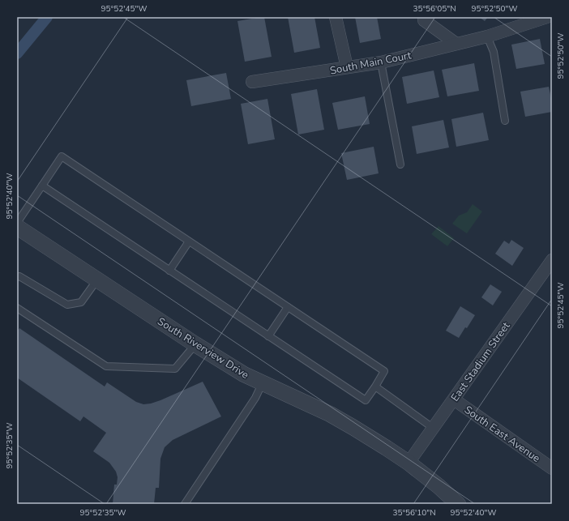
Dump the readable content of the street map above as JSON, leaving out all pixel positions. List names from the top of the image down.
{
  "streets": {
    "street": [
      "South Main Court",
      "South Riverview Drive",
      "East Stadium Street",
      "South East Avenue"
    ]
  },
  "crossings": [
    ["South Riverview Drive", "East Stadium Street"],
    ["East Stadium Street", "South East Avenue"]
  ],
  "coordinates": [
    "95°52'45\"W",
    "35°56'05\"N",
    "95°52'50\"W",
    "95°52'40\"W",
    "95°52'35\"W",
    "35°56'10\"N"
  ]
}
